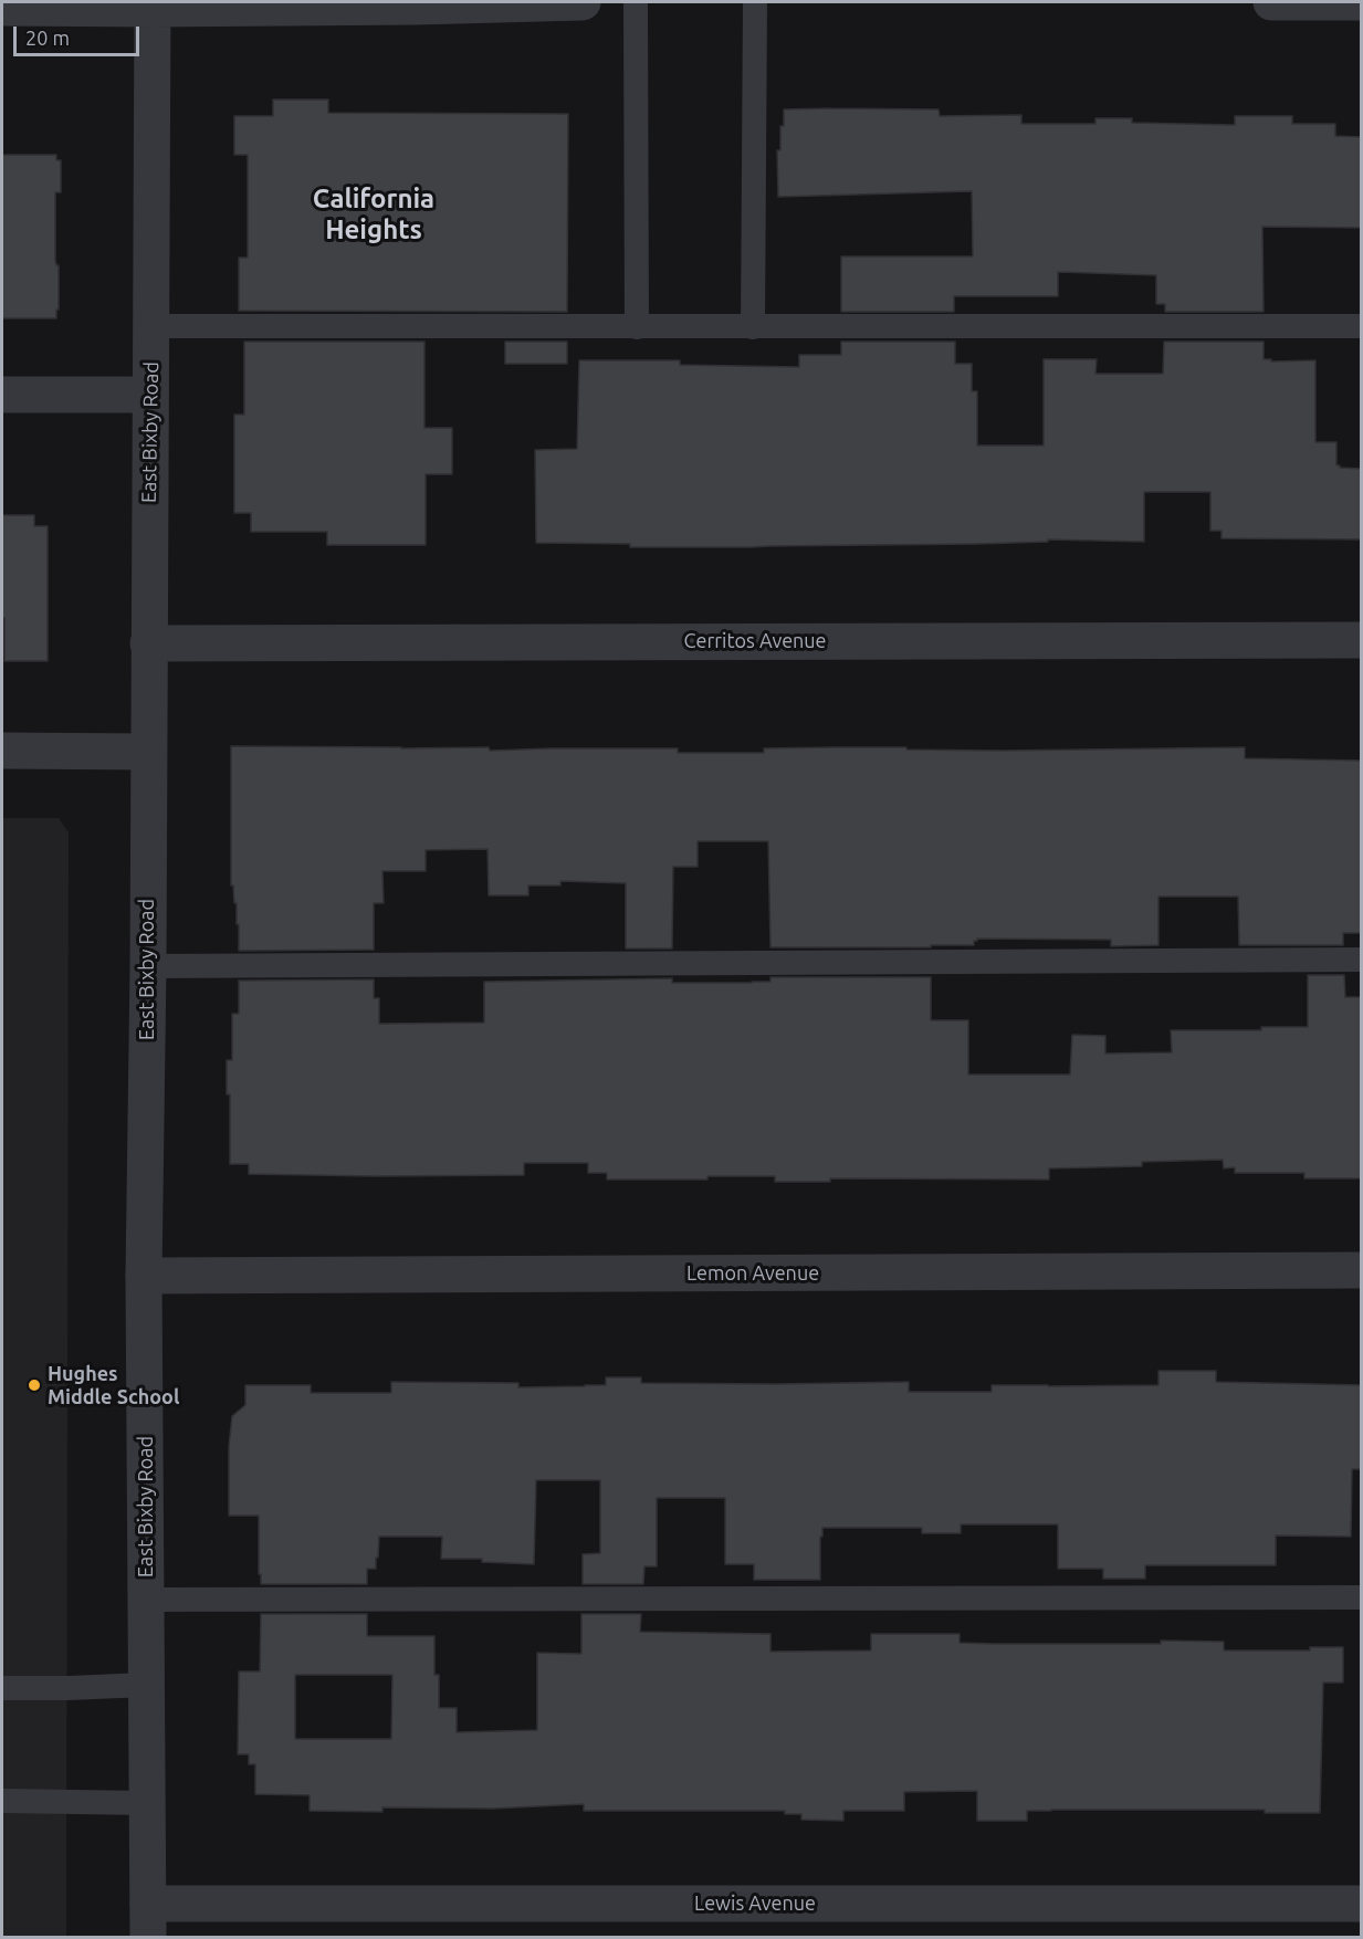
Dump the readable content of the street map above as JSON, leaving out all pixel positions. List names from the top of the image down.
{
  "streets": {
    "street": [
      "East Bixby Road",
      "Cerritos Avenue",
      "Lemon Avenue",
      "Lewis Avenue"
    ]
  },
  "crossings": [
    ["East Bixby Road", "Cerritos Avenue"],
    ["East Bixby Road", "Lemon Avenue"],
    ["East Bixby Road", "Lewis Avenue"]
  ],
  "districts": ["California Heights"],
  "places": ["Hughes Middle School"],
  "scale_bar": "20 m"
}
